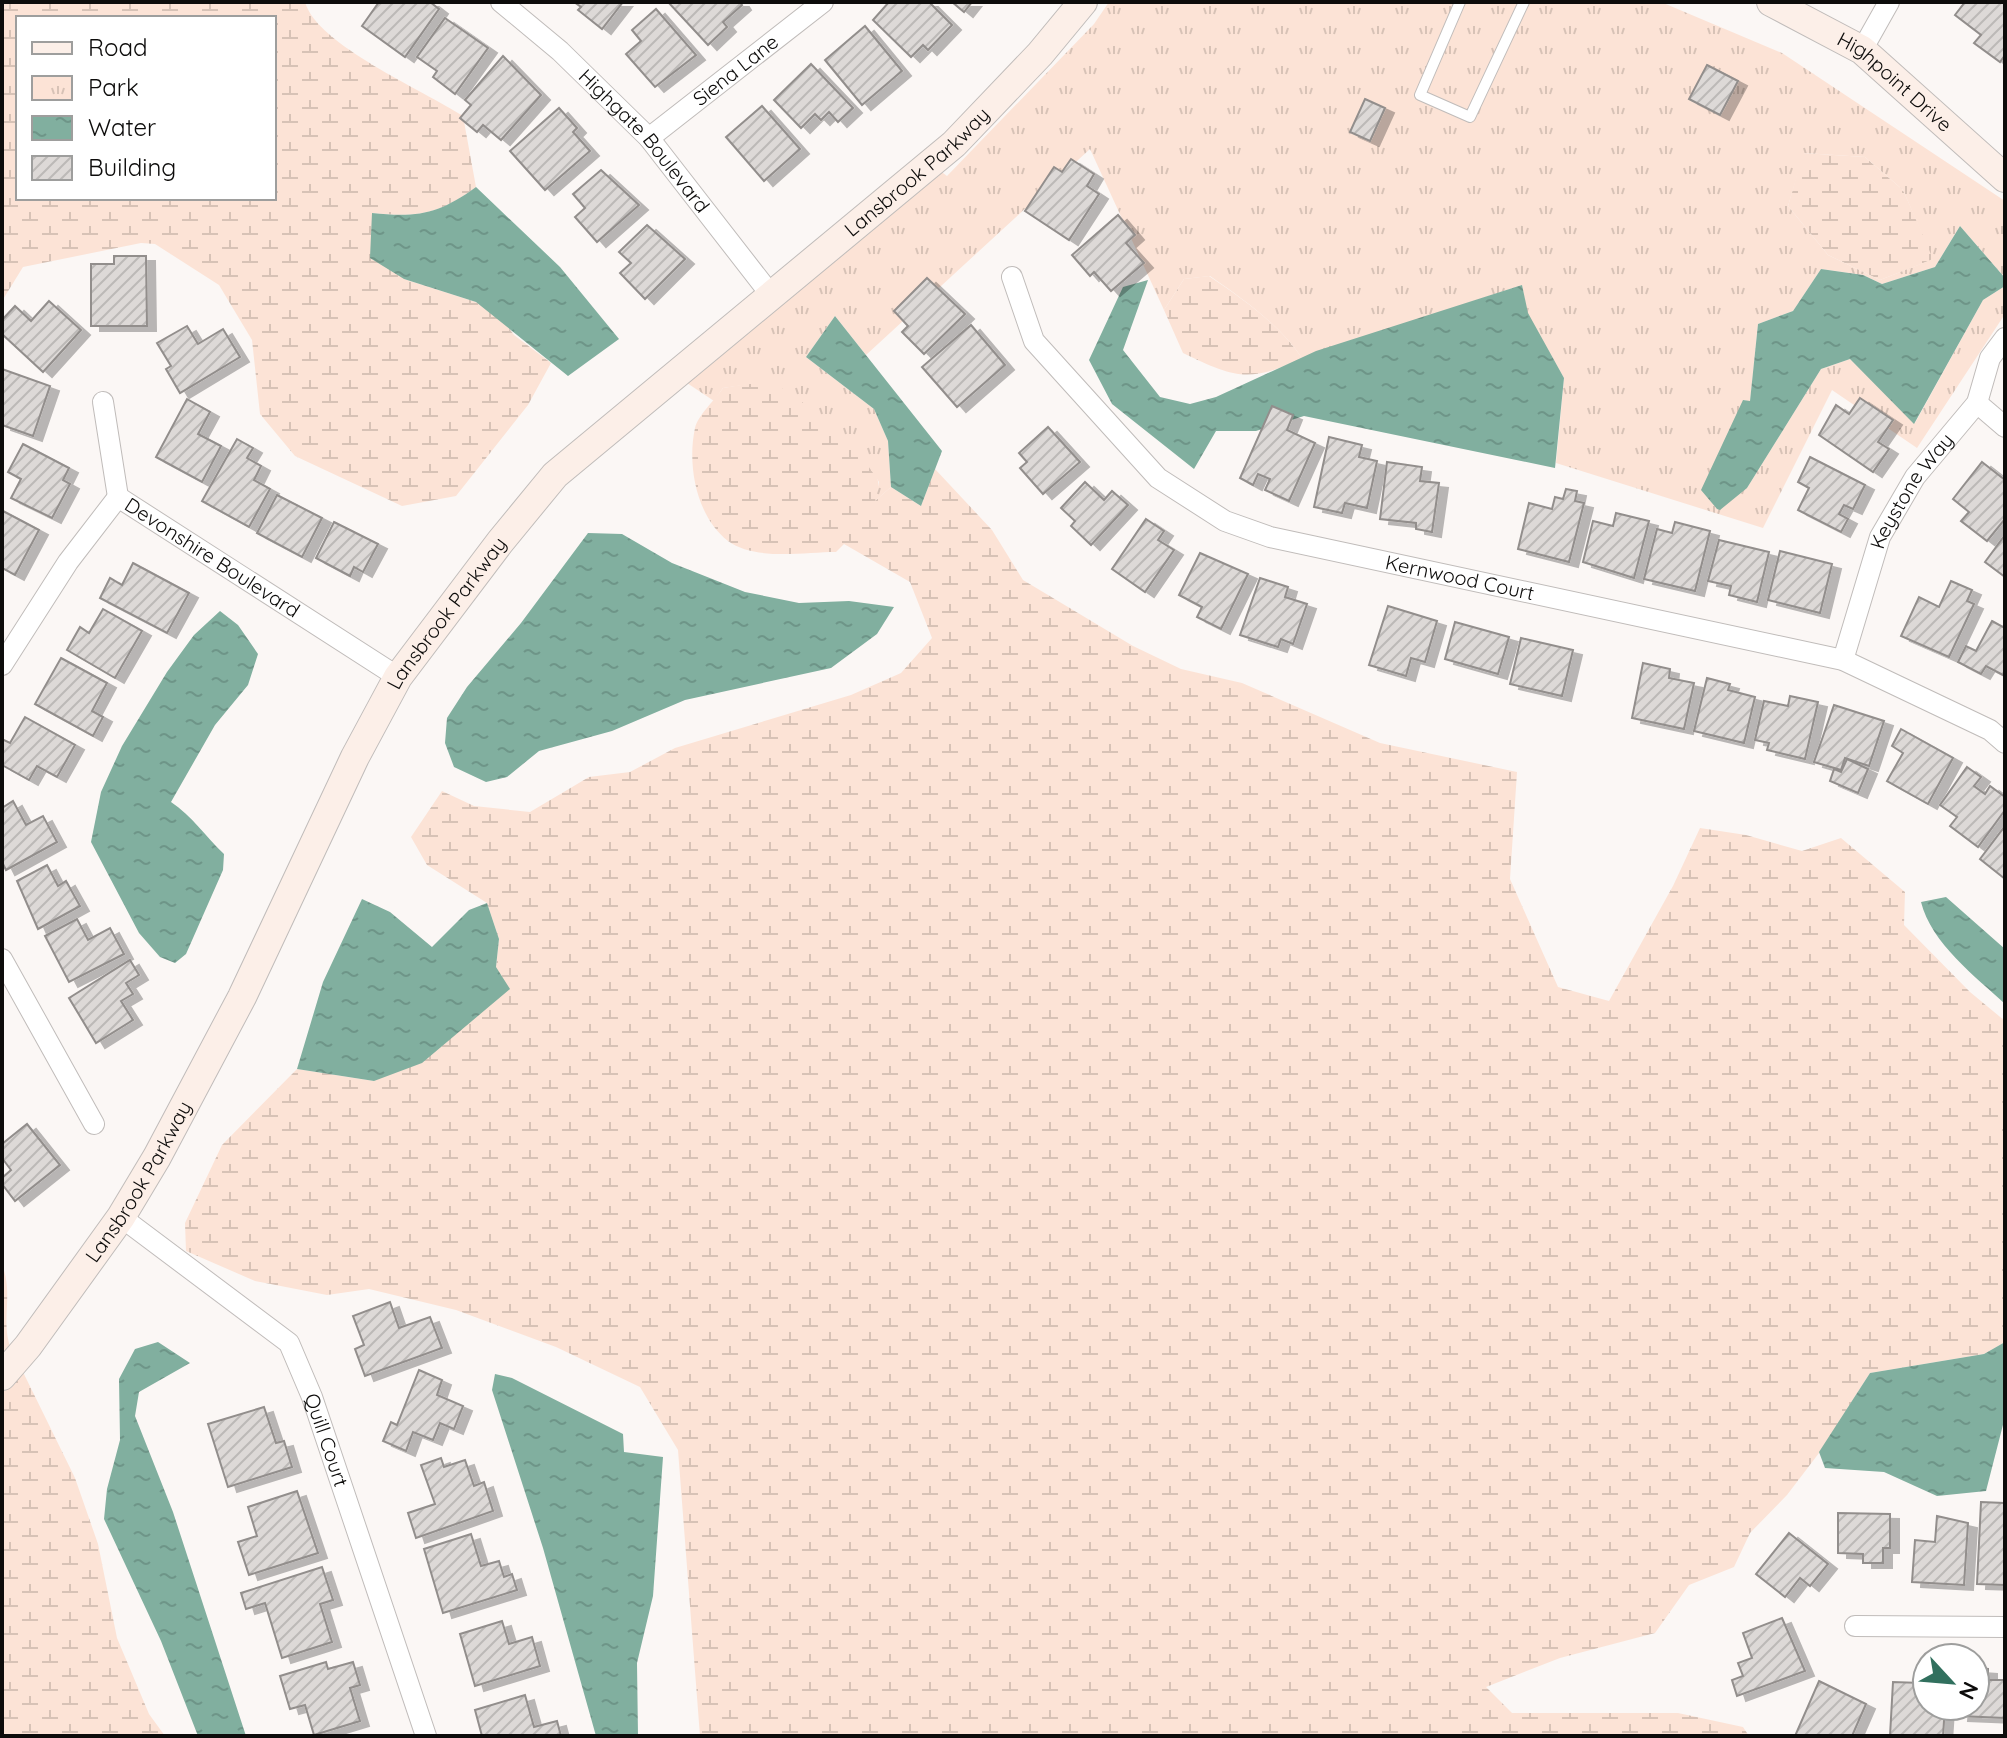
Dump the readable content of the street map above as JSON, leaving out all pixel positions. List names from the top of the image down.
{
  "streets": {
    "street": [
      "Siena Lane",
      "Highpoint Drive",
      "Highgate Boulevard",
      "Lansbrook Parkway",
      "Keystone Way",
      "Devonshire Boulevard",
      "Kernwood Court",
      "Quill Court"
    ]
  },
  "crossings": [
    ["Siena Lane", "Highgate Boulevard"],
    ["Highgate Boulevard", "Lansbrook Parkway"],
    ["Lansbrook Parkway", "Devonshire Boulevard"],
    ["Lansbrook Parkway", "Quill Court"],
    ["Keystone Way", "Kernwood Court"]
  ],
  "legend": [
    "Road",
    "Park",
    "Water",
    "Building"
  ],
  "north": "bottom right"
}
